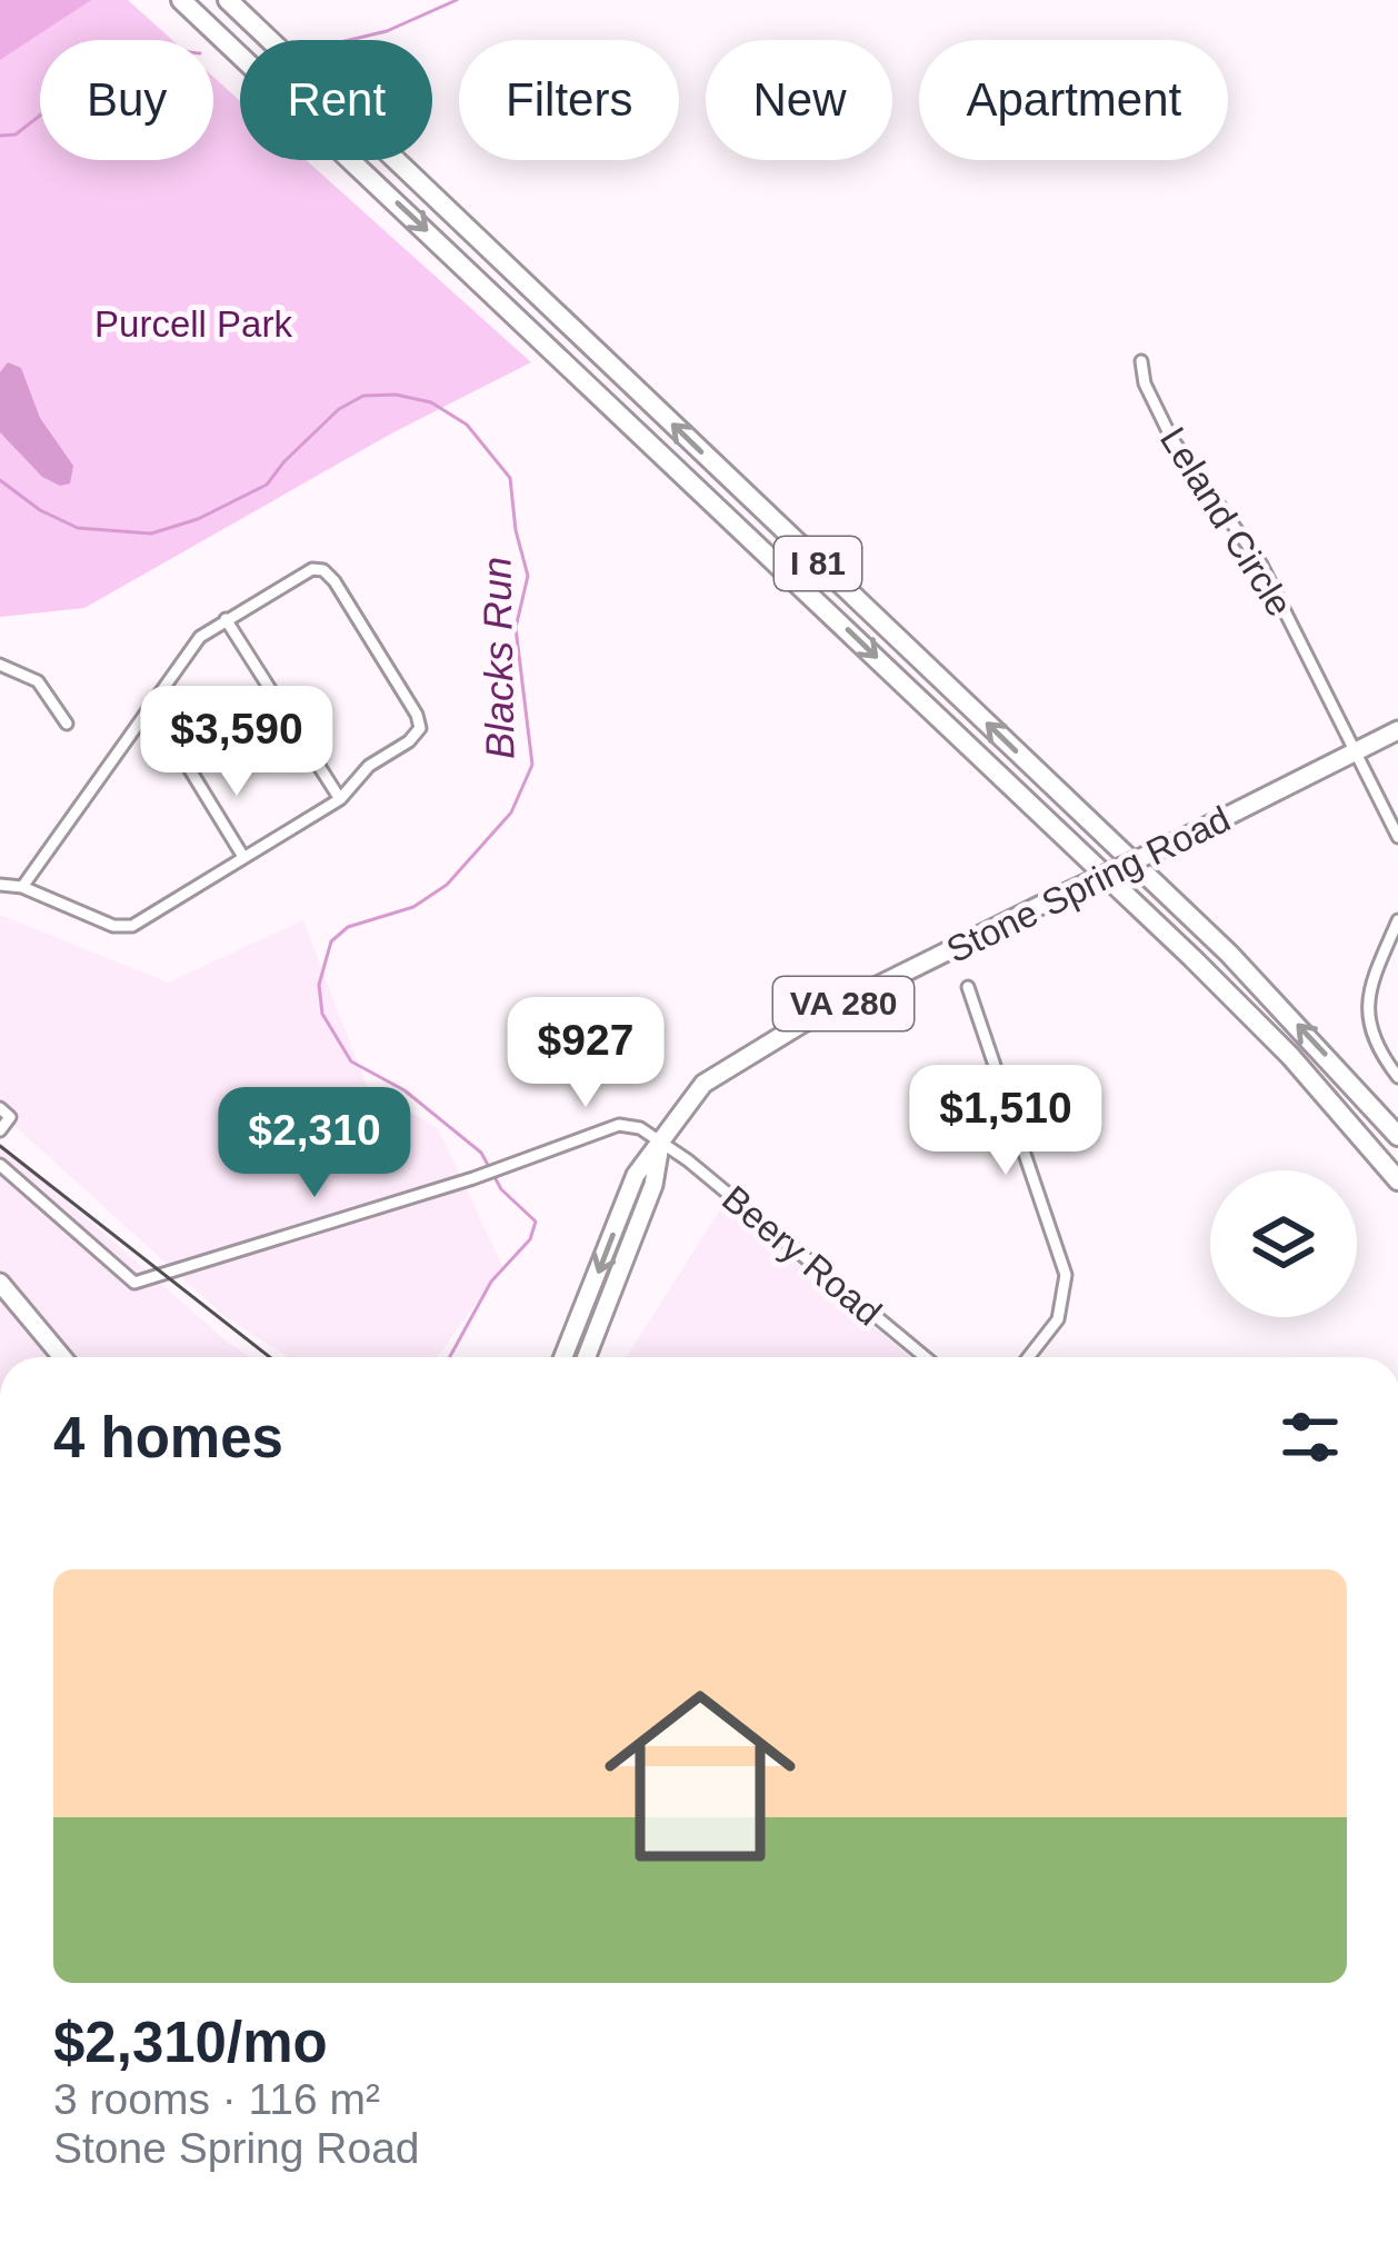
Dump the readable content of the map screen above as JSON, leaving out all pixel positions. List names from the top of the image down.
{
  "streets": {
    "highway": ["I 81"],
    "main road": ["Stone Spring Road", "VA 280"],
    "street": ["Leland Circle", "Beery Road"]
  },
  "crossings": [
    ["Leland Circle", "Stone Spring Road"],
    ["Stone Spring Road", "Beery Road"]
  ],
  "water": ["Blacks Run"],
  "parks": ["Purcell Park"],
  "page": {
    "chip": [
      "Buy",
      "Rent",
      "Filters",
      "New",
      "Apartment"
    ],
    "price": [
      "$3,590",
      "$927",
      "$1,510",
      "$2,310"
    ],
    "heading": "4 homes",
    "list": [
      {
        "name": "$2,310/mo",
        "note": "3 rooms · 116 m² · Stone Spring Road"
      }
    ]
  }
}
